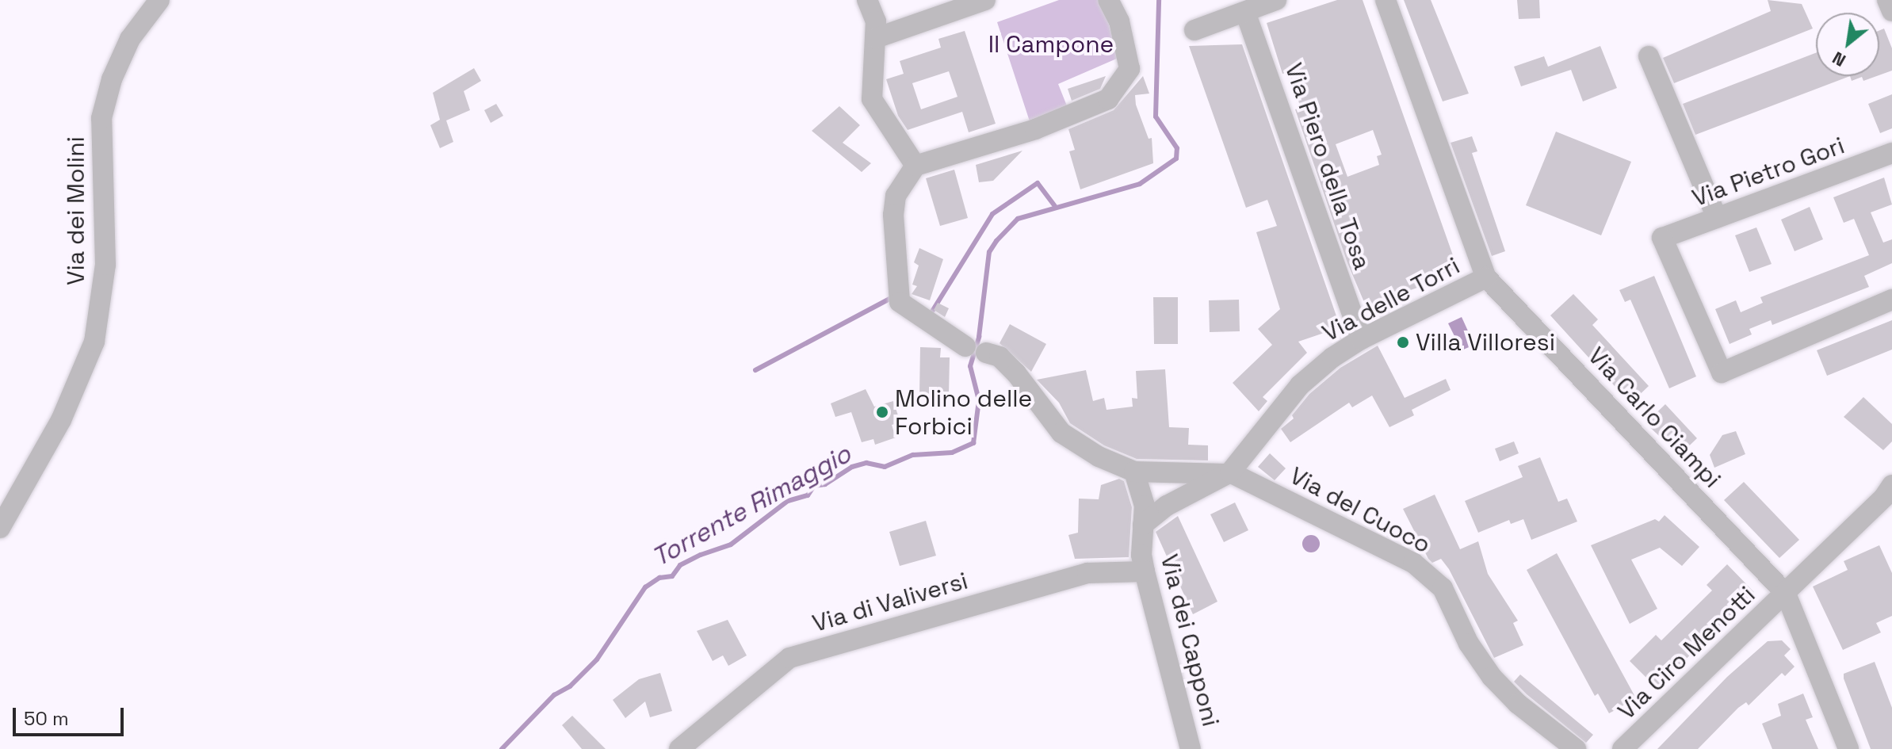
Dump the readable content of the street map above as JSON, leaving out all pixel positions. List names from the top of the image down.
{
  "streets": {
    "street": [
      "Via Piero della Tosa",
      "Via Pietro Gori",
      "Via dei Molini",
      "Via delle Torri",
      "Via Carlo Ciampi",
      "Via del Cuoco",
      "Via di Valiversi",
      "Via dei Capponi",
      "Via Ciro Menotti"
    ]
  },
  "crossings": [
    ["Via Piero della Tosa", "Via delle Torri"],
    ["Via delle Torri", "Via Carlo Ciampi"],
    ["Via delle Torri", "Via del Cuoco"],
    ["Via delle Torri", "Via dei Capponi"],
    ["Via Carlo Ciampi", "Via Ciro Menotti"],
    ["Via di Valiversi", "Via dei Capponi"]
  ],
  "water": ["Torrente Rimaggio"],
  "parks": ["Il Campone"],
  "places": ["Villa Villoresi", "Molino delle Forbici"],
  "scale_bar": "50 m",
  "north": "bottom left"
}
